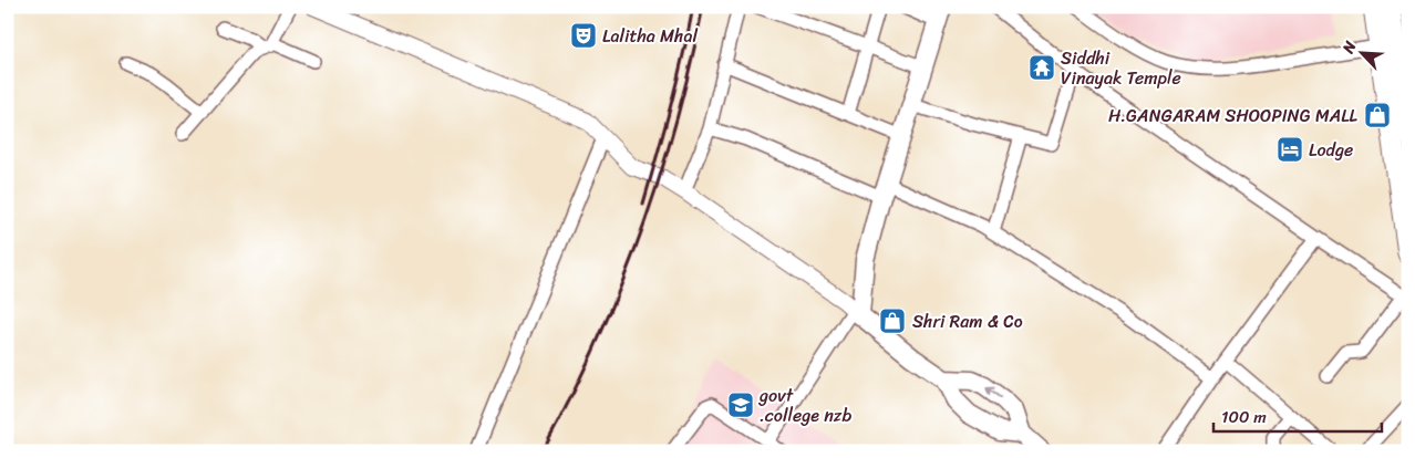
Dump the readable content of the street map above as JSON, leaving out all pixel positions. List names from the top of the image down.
{
  "places": {
    "theatre": ["Lalitha Mhal"],
    "temple": ["Siddhi Vinayak Temple"],
    "shop": ["H.GANGARAM SHOOPING MALL", "Shri Ram & Co"],
    "hotel": ["Lodge"],
    "school or university": ["govt .college nzb"]
  },
  "scale_bar": "100 m",
  "north": "top left"
}
